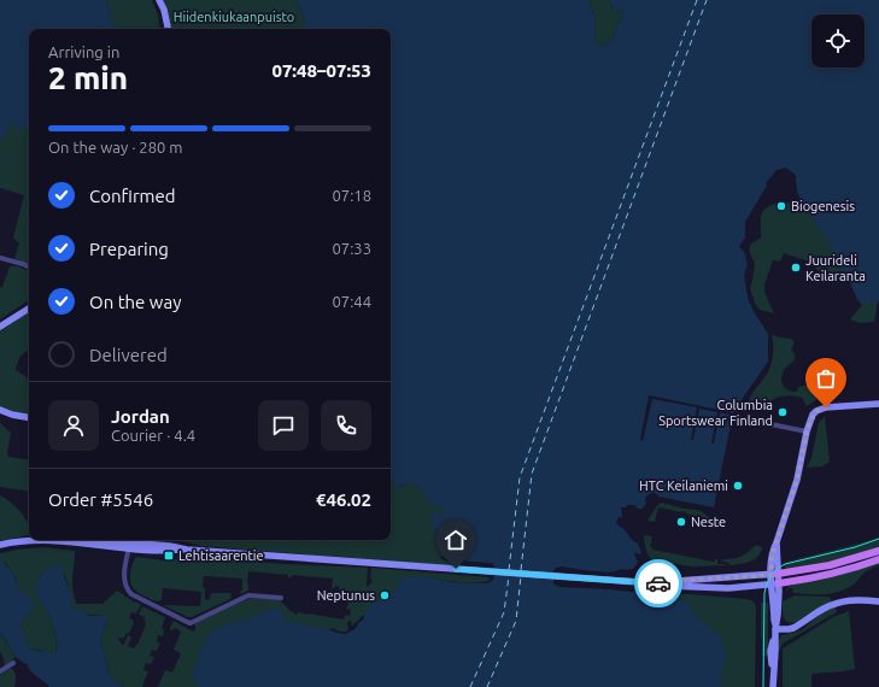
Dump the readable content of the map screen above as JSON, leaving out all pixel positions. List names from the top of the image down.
{
  "parks": ["Hiidenkiukaanpuisto"],
  "places": {
    "other": [
      "Biogenesis",
      "Juurideli Keilaranta",
      "Columbia Sportswear Finland",
      "HTC Keilaniemi",
      "Neste",
      "Neptunus"
    ],
    "transit": ["Lehtisaarentie"]
  },
  "page": {
    "heading": ["2 min", "Arriving in", "07:48–07:53"],
    "panel": [
      "Jordan",
      "Courier · 4.4",
      "Order #5546",
      "€46.02"
    ],
    "bar": "On the way · 280 m",
    "list": [
      ["Confirmed", "07:18"],
      ["Preparing", "07:33"],
      ["On the way", "07:44"],
      "Delivered"
    ]
  }
}
